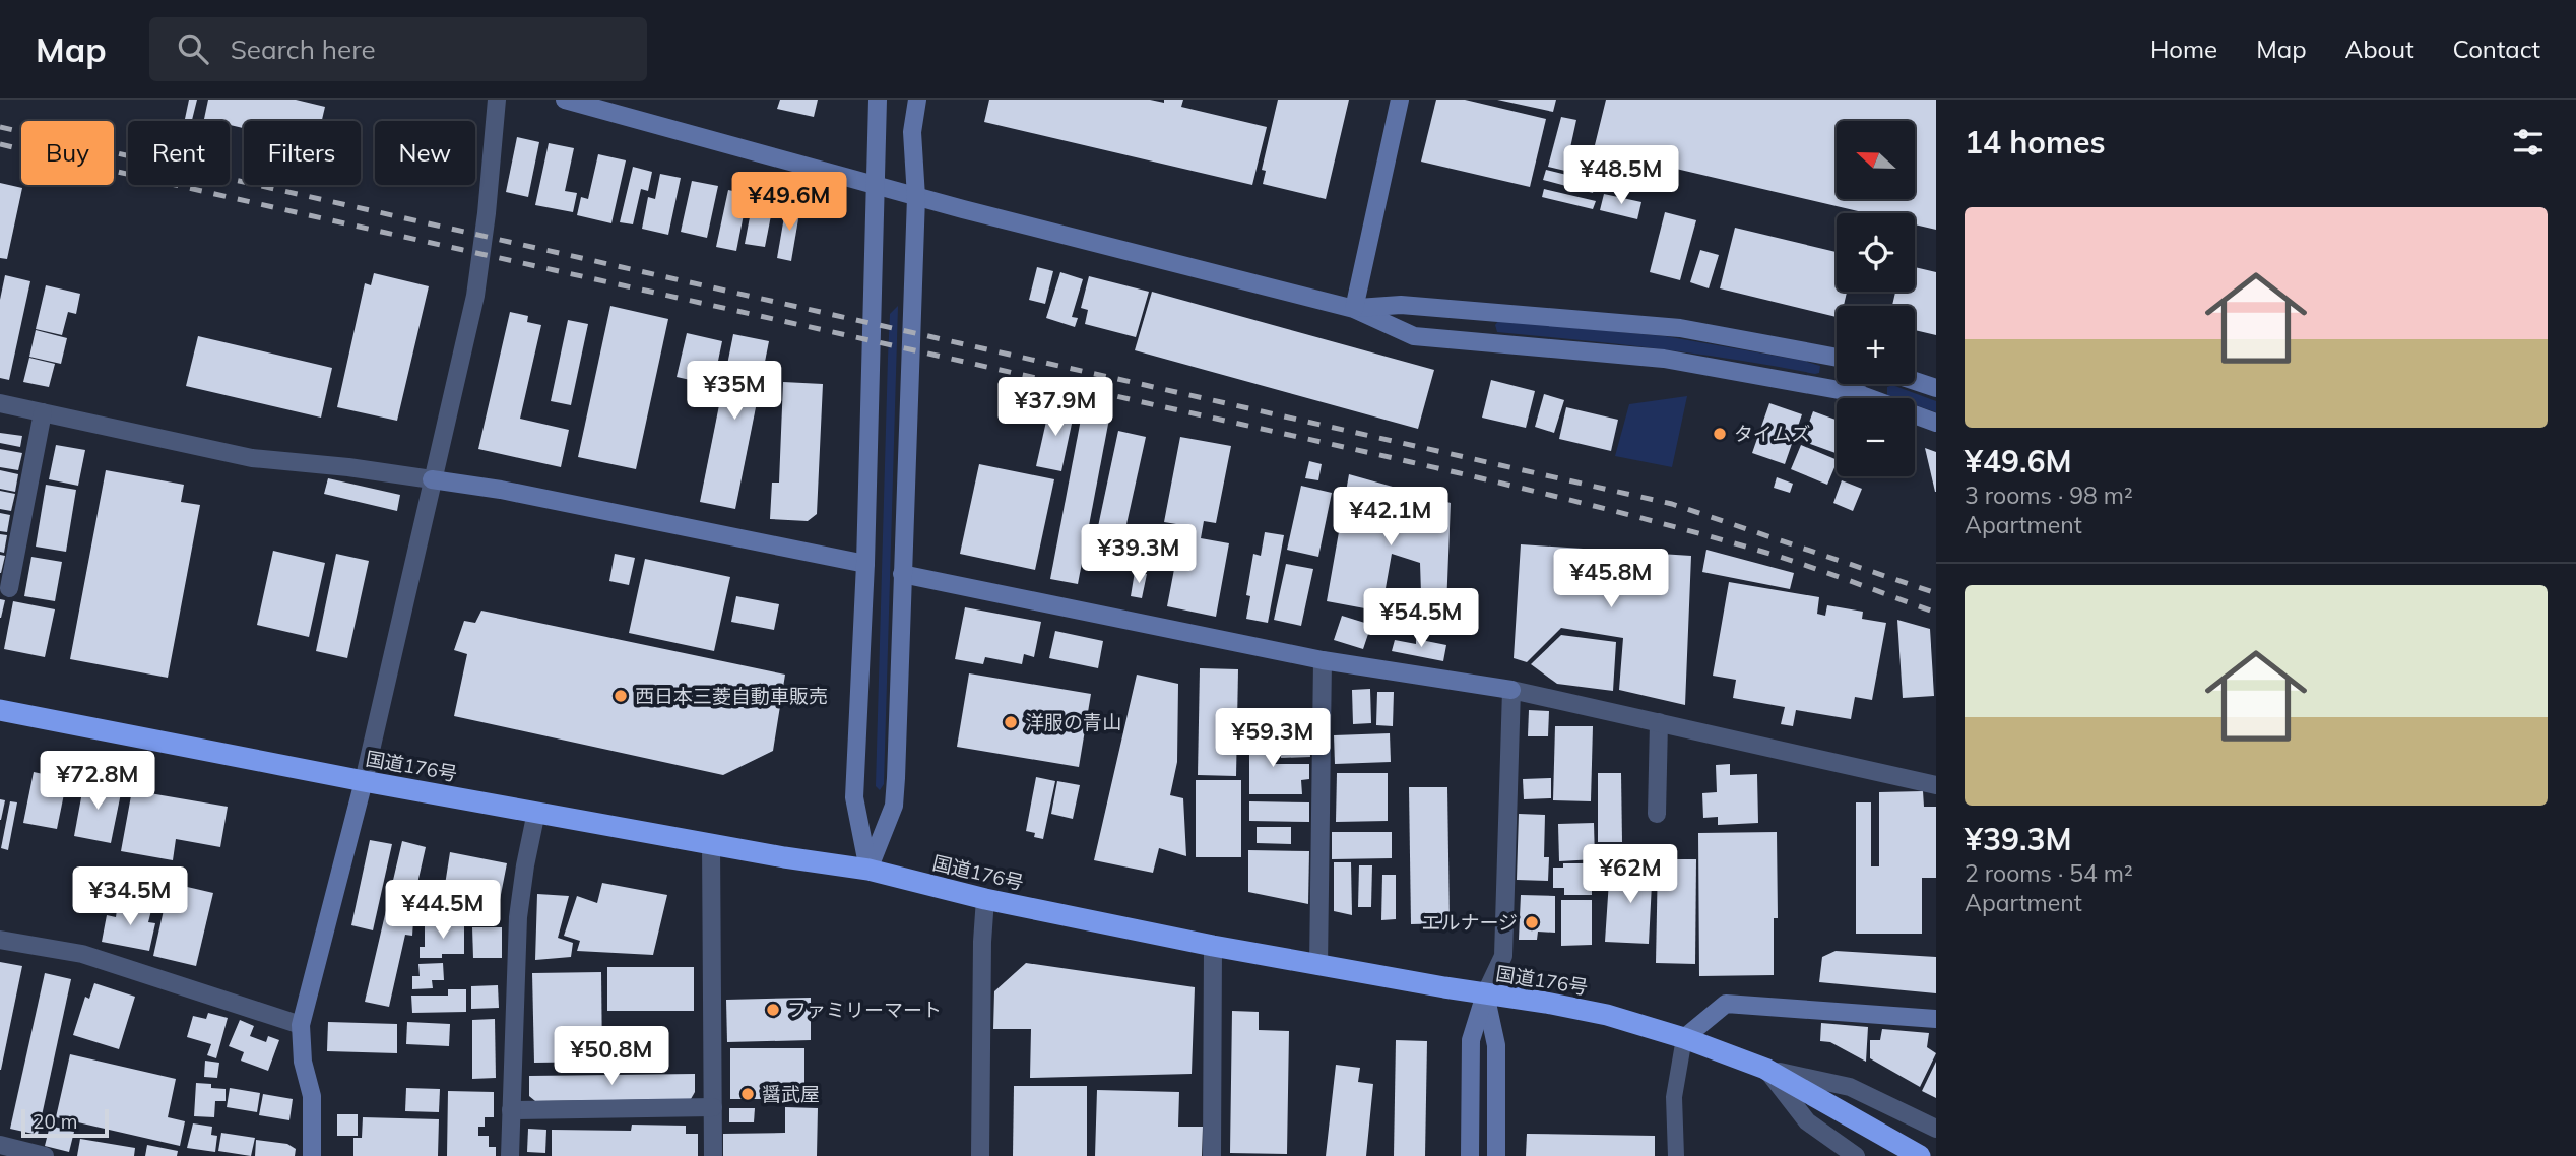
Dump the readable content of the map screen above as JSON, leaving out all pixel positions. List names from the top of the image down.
{
  "streets": {
    "highway": ["国道176号"]
  },
  "places": [
    "タイムズ",
    "西日本三菱自動車販売",
    "洋服の青山",
    "エルナージ",
    "ファミリーマート",
    "醤武屋"
  ],
  "scale_bar": "20 m",
  "north": "left",
  "page": {
    "header": "Map",
    "search": "Search here",
    "nav": [
      "Home",
      "Map",
      "About",
      "Contact"
    ],
    "heading": "14 homes",
    "map_buttons": ["+", "−"],
    "chip": [
      "Buy",
      "Rent",
      "Filters",
      "New"
    ],
    "price": [
      "¥48.5M",
      "¥49.6M",
      "¥35M",
      "¥37.9M",
      "¥42.1M",
      "¥39.3M",
      "¥45.8M",
      "¥54.5M",
      "¥59.3M",
      "¥72.8M",
      "¥62M",
      "¥34.5M",
      "¥44.5M",
      "¥50.8M"
    ],
    "list": [
      {
        "name": "¥49.6M",
        "note": "3 rooms · 98 m² · Apartment"
      },
      {
        "name": "¥39.3M",
        "note": "2 rooms · 54 m² · Apartment"
      }
    ],
    "scale": "20 m"
  }
}
